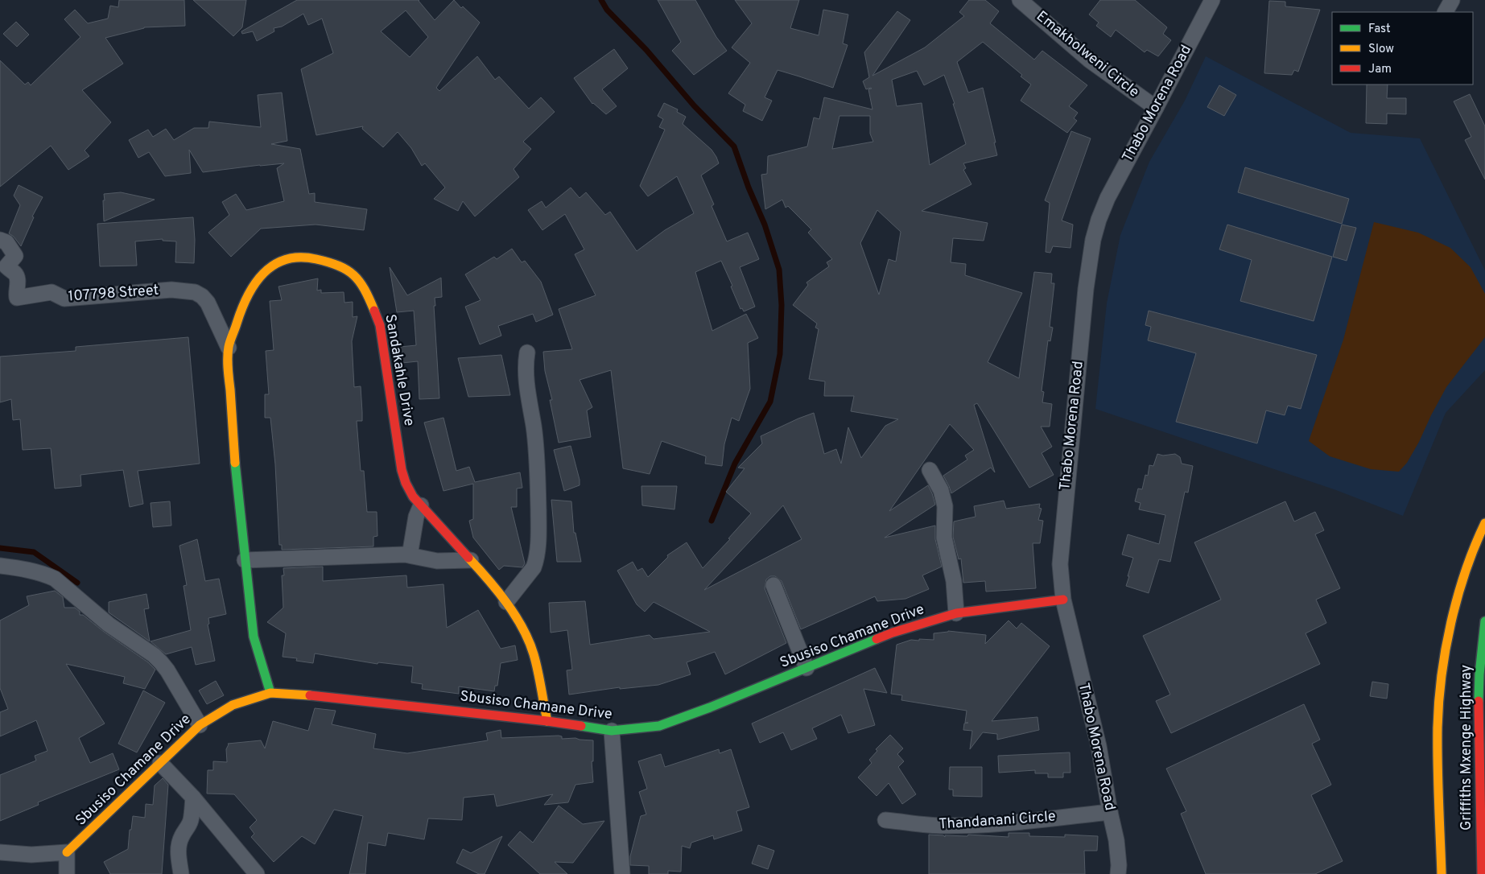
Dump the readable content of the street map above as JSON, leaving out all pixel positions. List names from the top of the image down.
{
  "streets": {
    "street": [
      "Emakholweni Circle",
      "Thabo Morena Road",
      "107798 Street",
      "Sandakahle Drive",
      "Sbusiso Chamane Drive",
      "Griffiths Mxenge Highway",
      "Thandanani Circle"
    ]
  },
  "crossings": [
    ["Emakholweni Circle", "Thabo Morena Road"],
    ["Thabo Morena Road", "Sbusiso Chamane Drive"],
    ["Thabo Morena Road", "Thandanani Circle"],
    ["107798 Street", "Sandakahle Drive"],
    ["Sandakahle Drive", "Sbusiso Chamane Drive"]
  ],
  "legend": ["Fast", "Slow", "Jam"]
}
